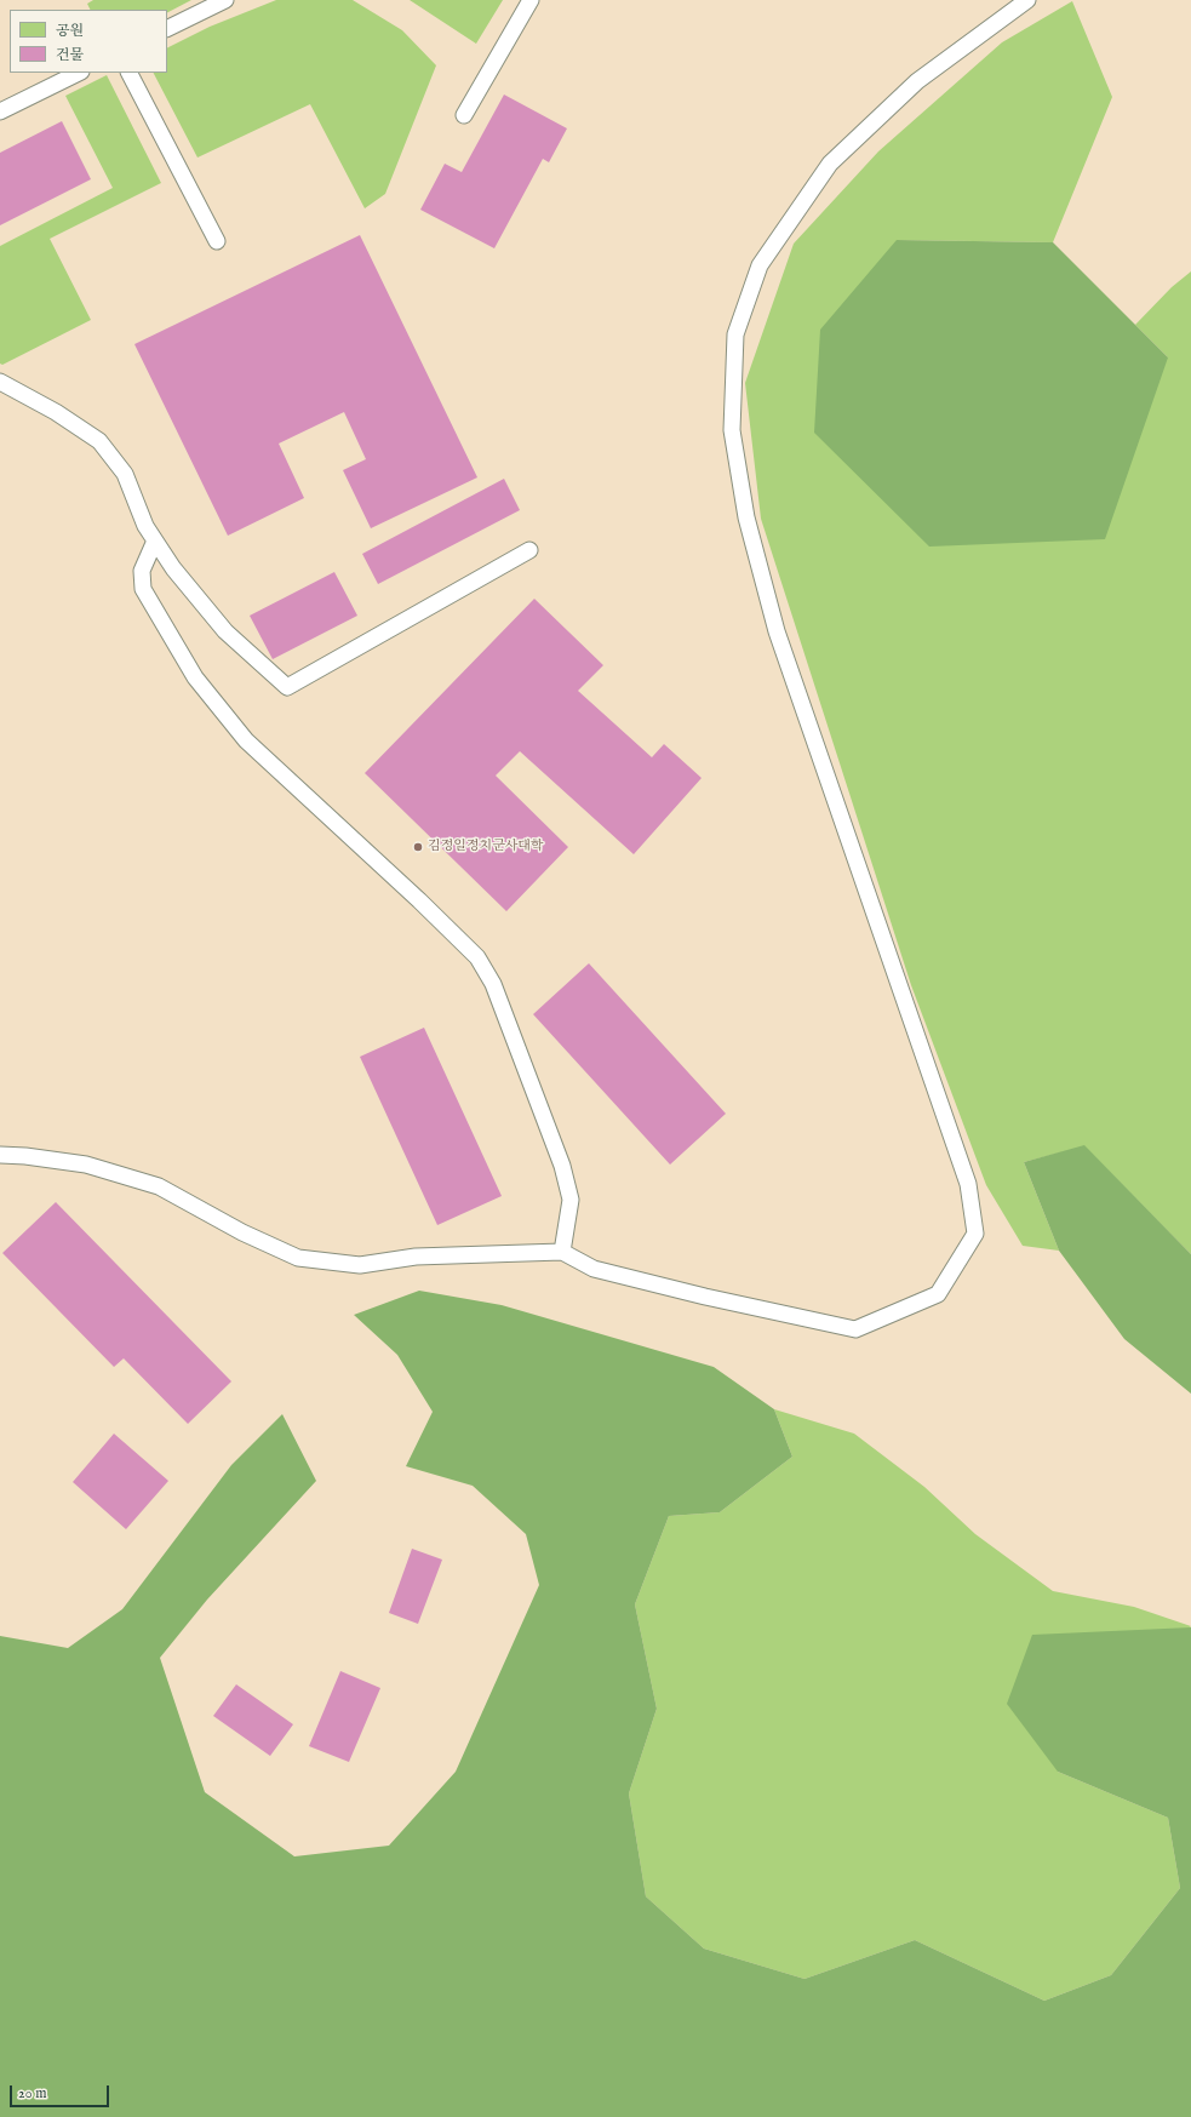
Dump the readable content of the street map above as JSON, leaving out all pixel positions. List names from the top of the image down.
{
  "places": ["김정일정치군사대학"],
  "legend": ["공원", "건물"],
  "scale_bar": "20 m"
}
